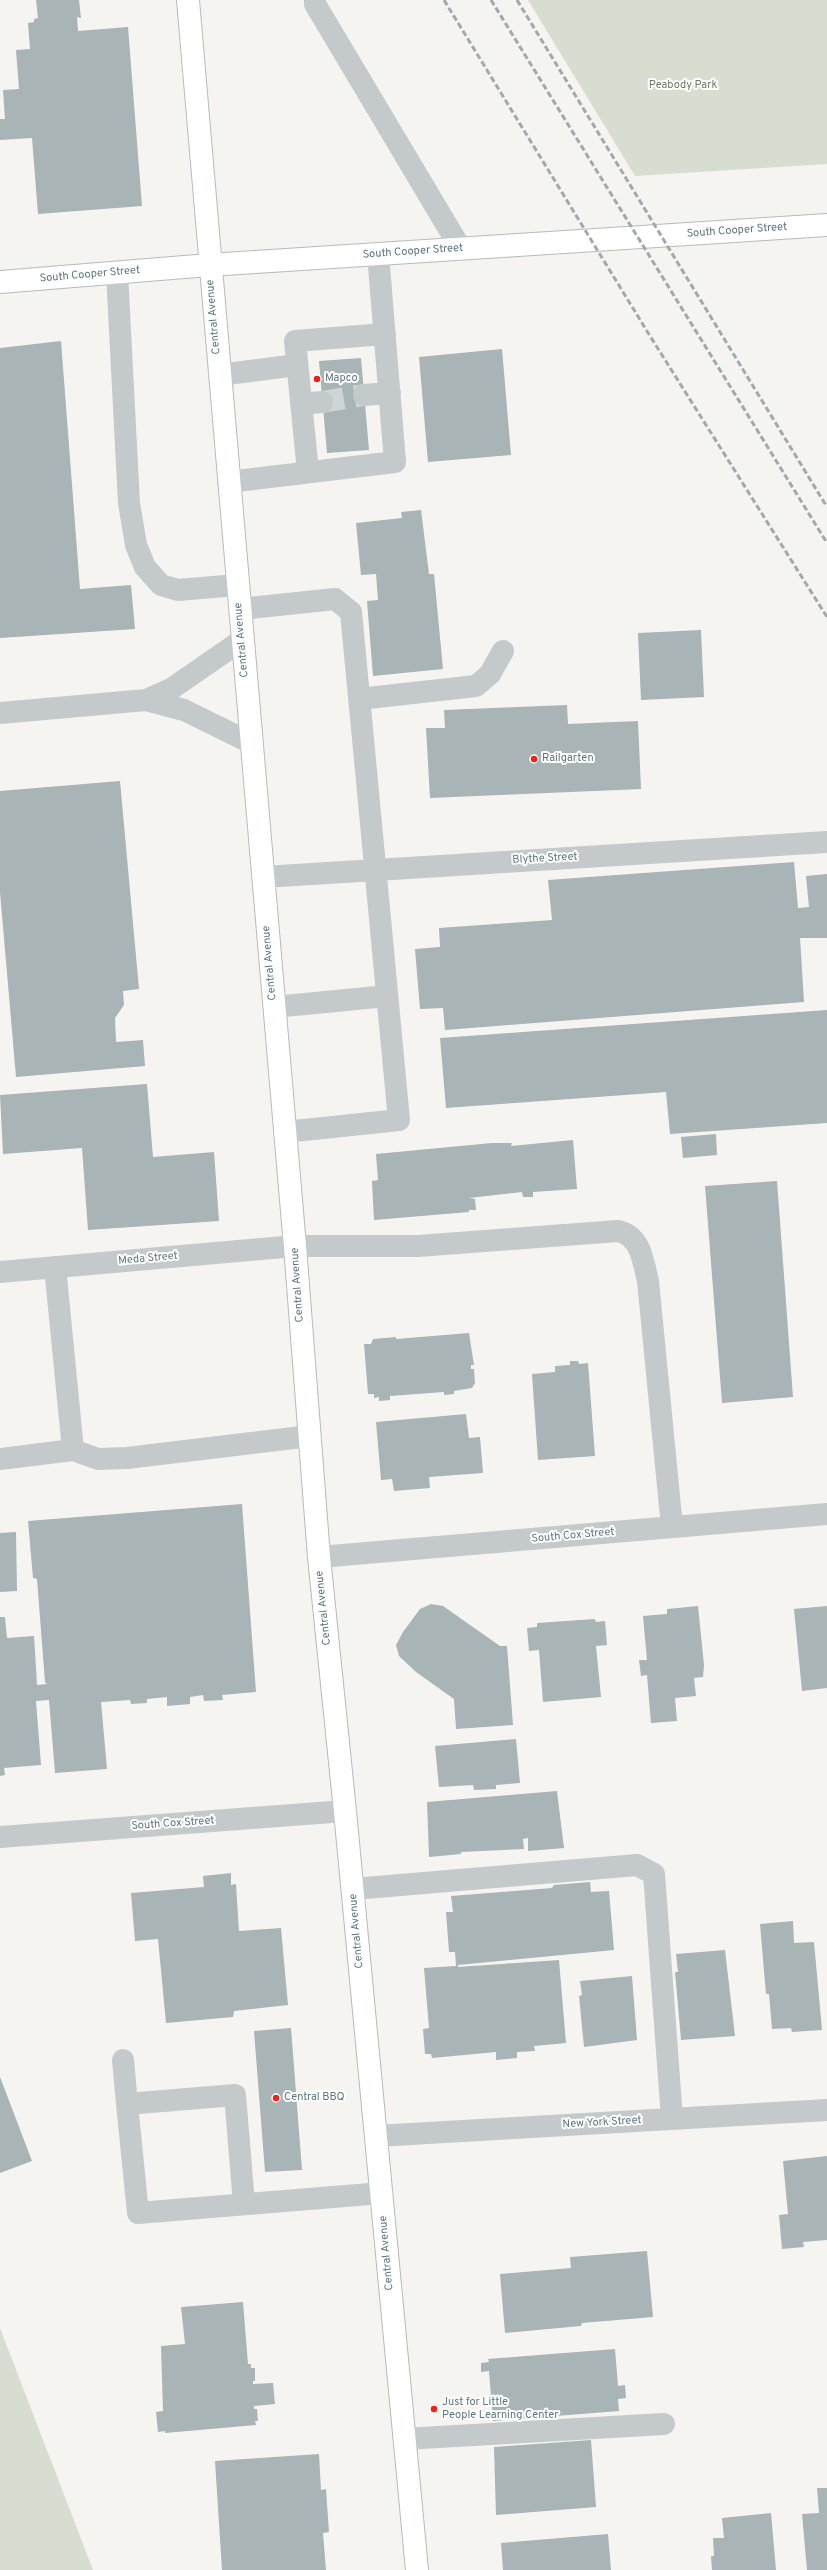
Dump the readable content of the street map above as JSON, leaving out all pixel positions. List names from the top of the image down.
{
  "streets": {
    "main road": ["South Cooper Street", "Central Avenue"],
    "street": [
      "Blythe Street",
      "Meda Street",
      "South Cox Street",
      "New York Street"
    ]
  },
  "crossings": [
    ["South Cooper Street", "Central Avenue"],
    ["Central Avenue", "Blythe Street"],
    ["Central Avenue", "Meda Street"],
    ["Central Avenue", "South Cox Street"],
    ["Central Avenue", "New York Street"],
    ["Meda Street", "South Cox Street"]
  ],
  "parks": ["Peabody Park"],
  "places": [
    "Mapco",
    "Railgarten",
    "Central BBQ",
    "Just for Little People Learning Center"
  ]
}
